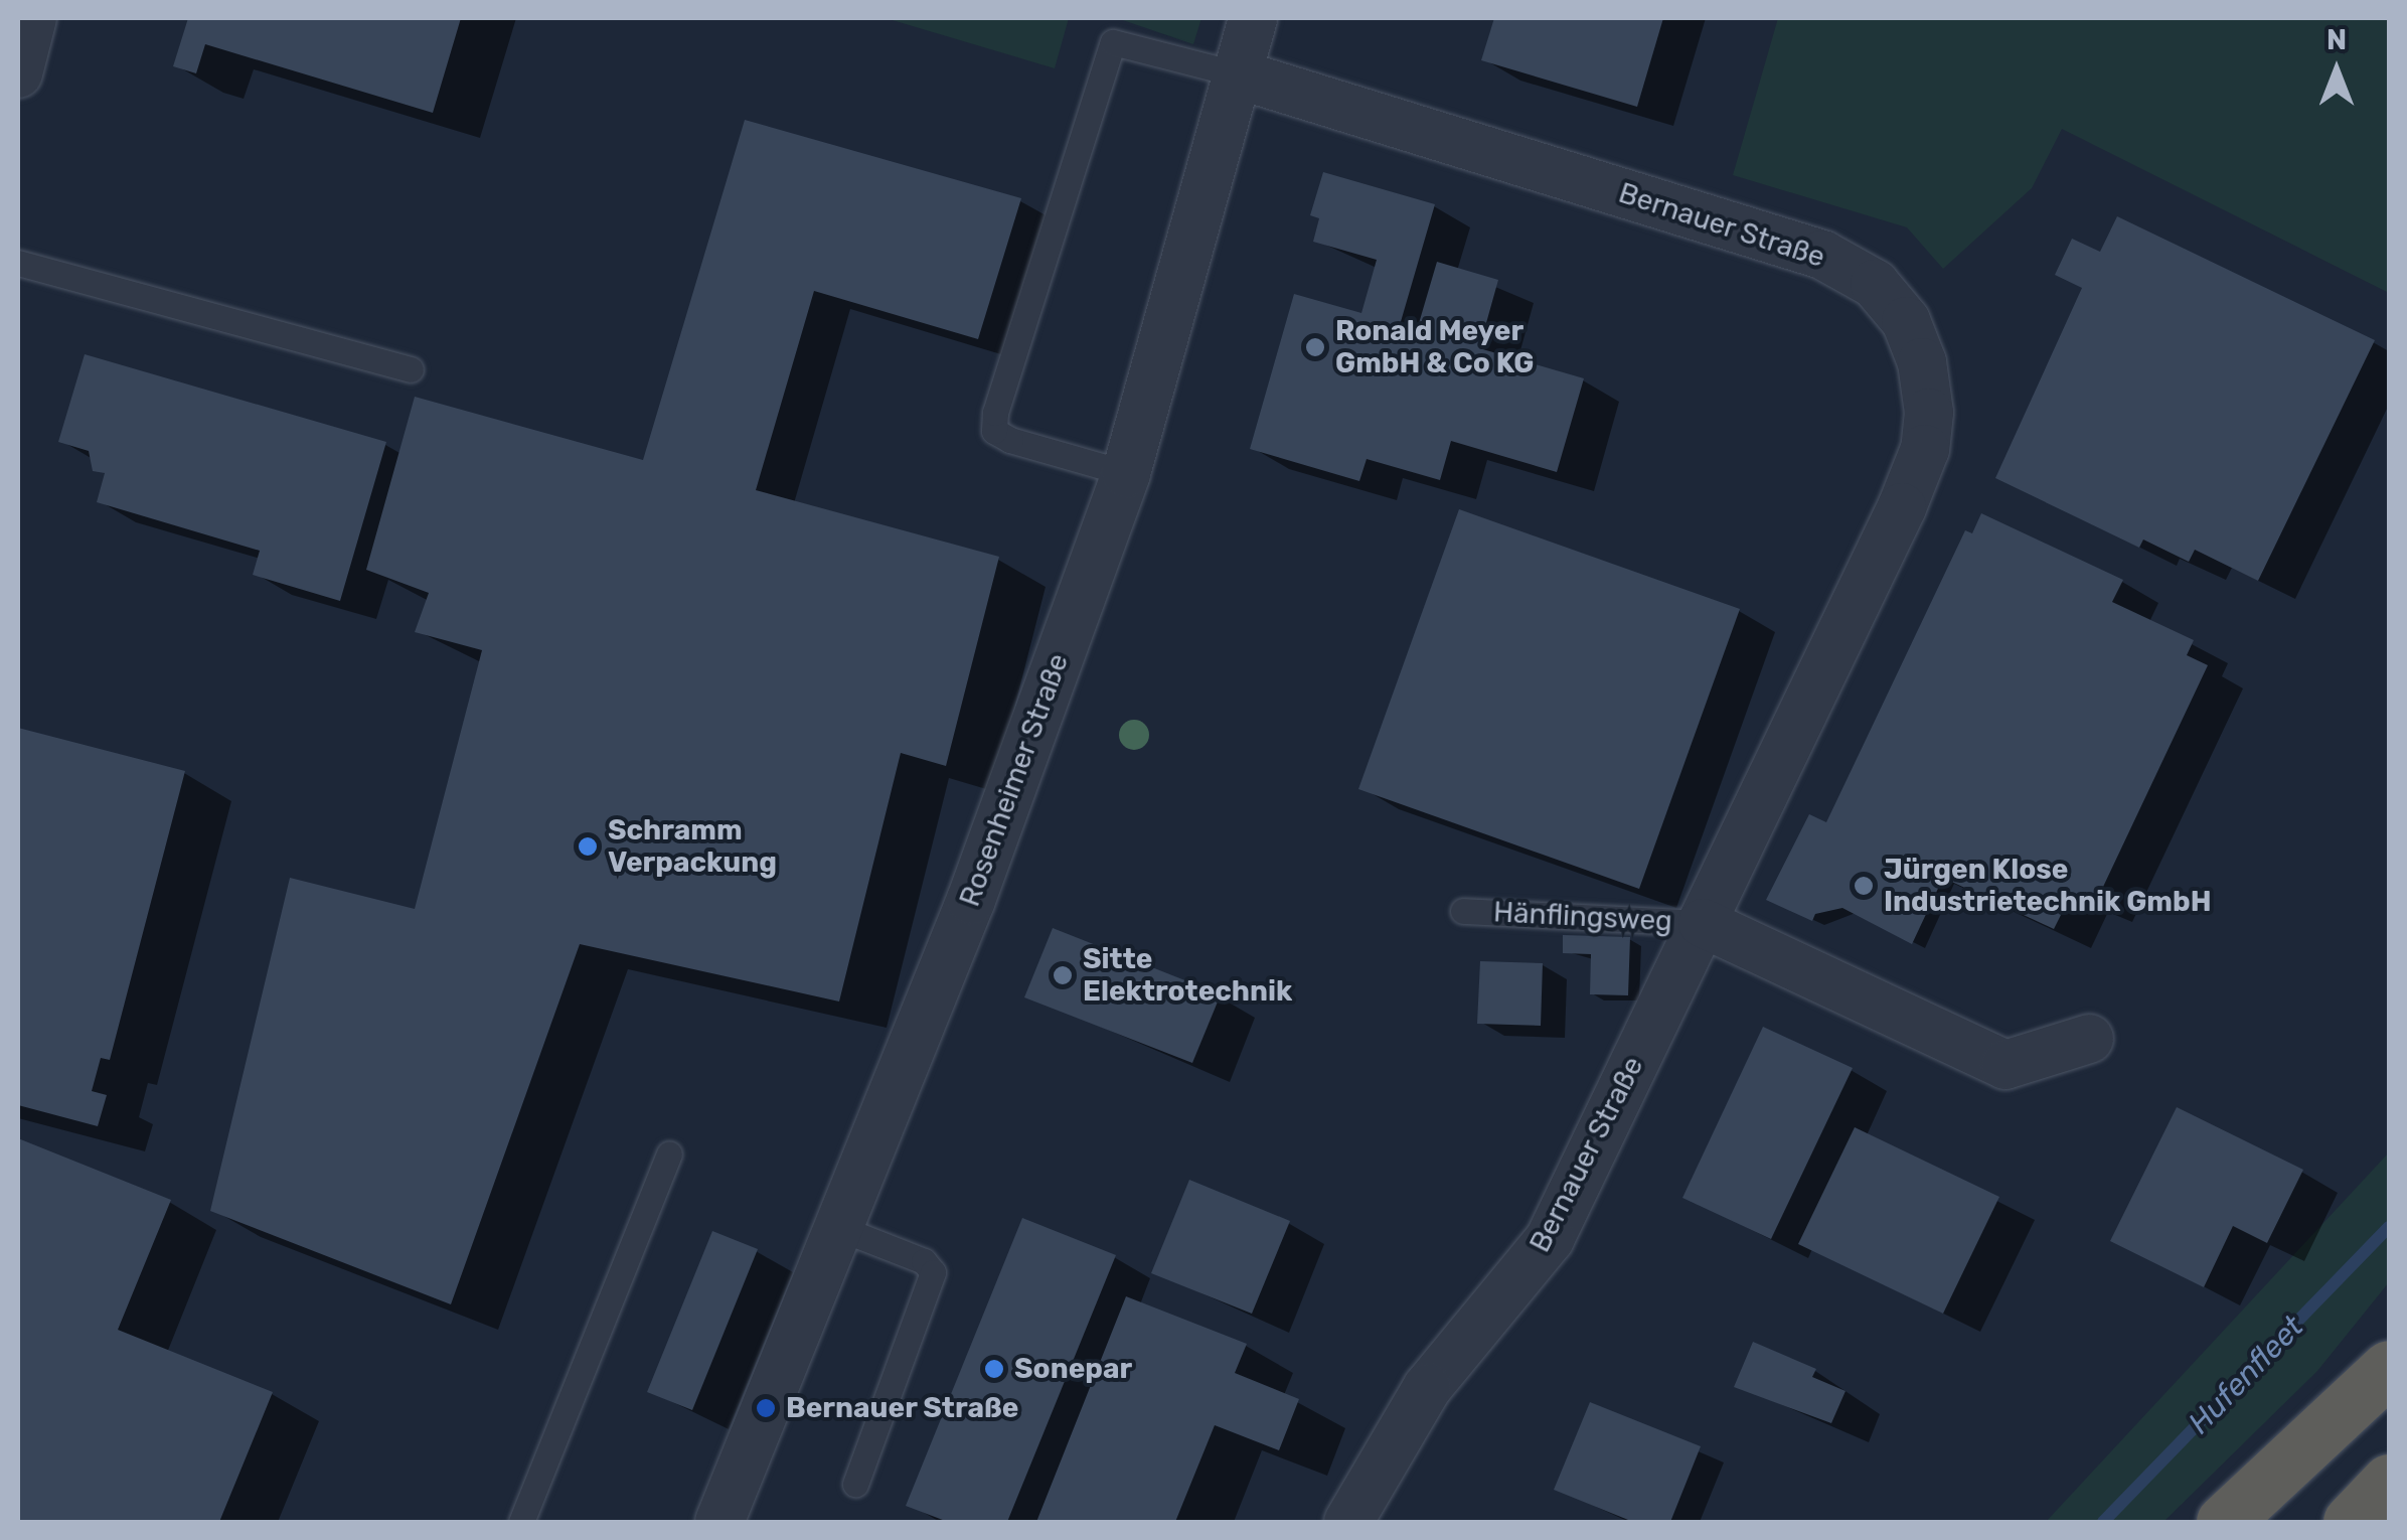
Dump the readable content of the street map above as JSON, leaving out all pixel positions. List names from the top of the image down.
{
  "streets": {
    "street": ["Bernauer Straße", "Rosenheimer Straße"],
    "lane": ["Hänflingsweg"]
  },
  "crossings": [
    ["Bernauer Straße", "Rosenheimer Straße"],
    ["Bernauer Straße", "Hänflingsweg"]
  ],
  "water": ["Hufenfleet"],
  "places": [
    "Ronald Meyer GmbH & Co KG",
    "Schramm Verpackung",
    "Jürgen Klose Industrietechnik GmbH",
    "Sitte Elektrotechnik",
    "Sonepar",
    "Bernauer Straße"
  ],
  "north": "top"
}
